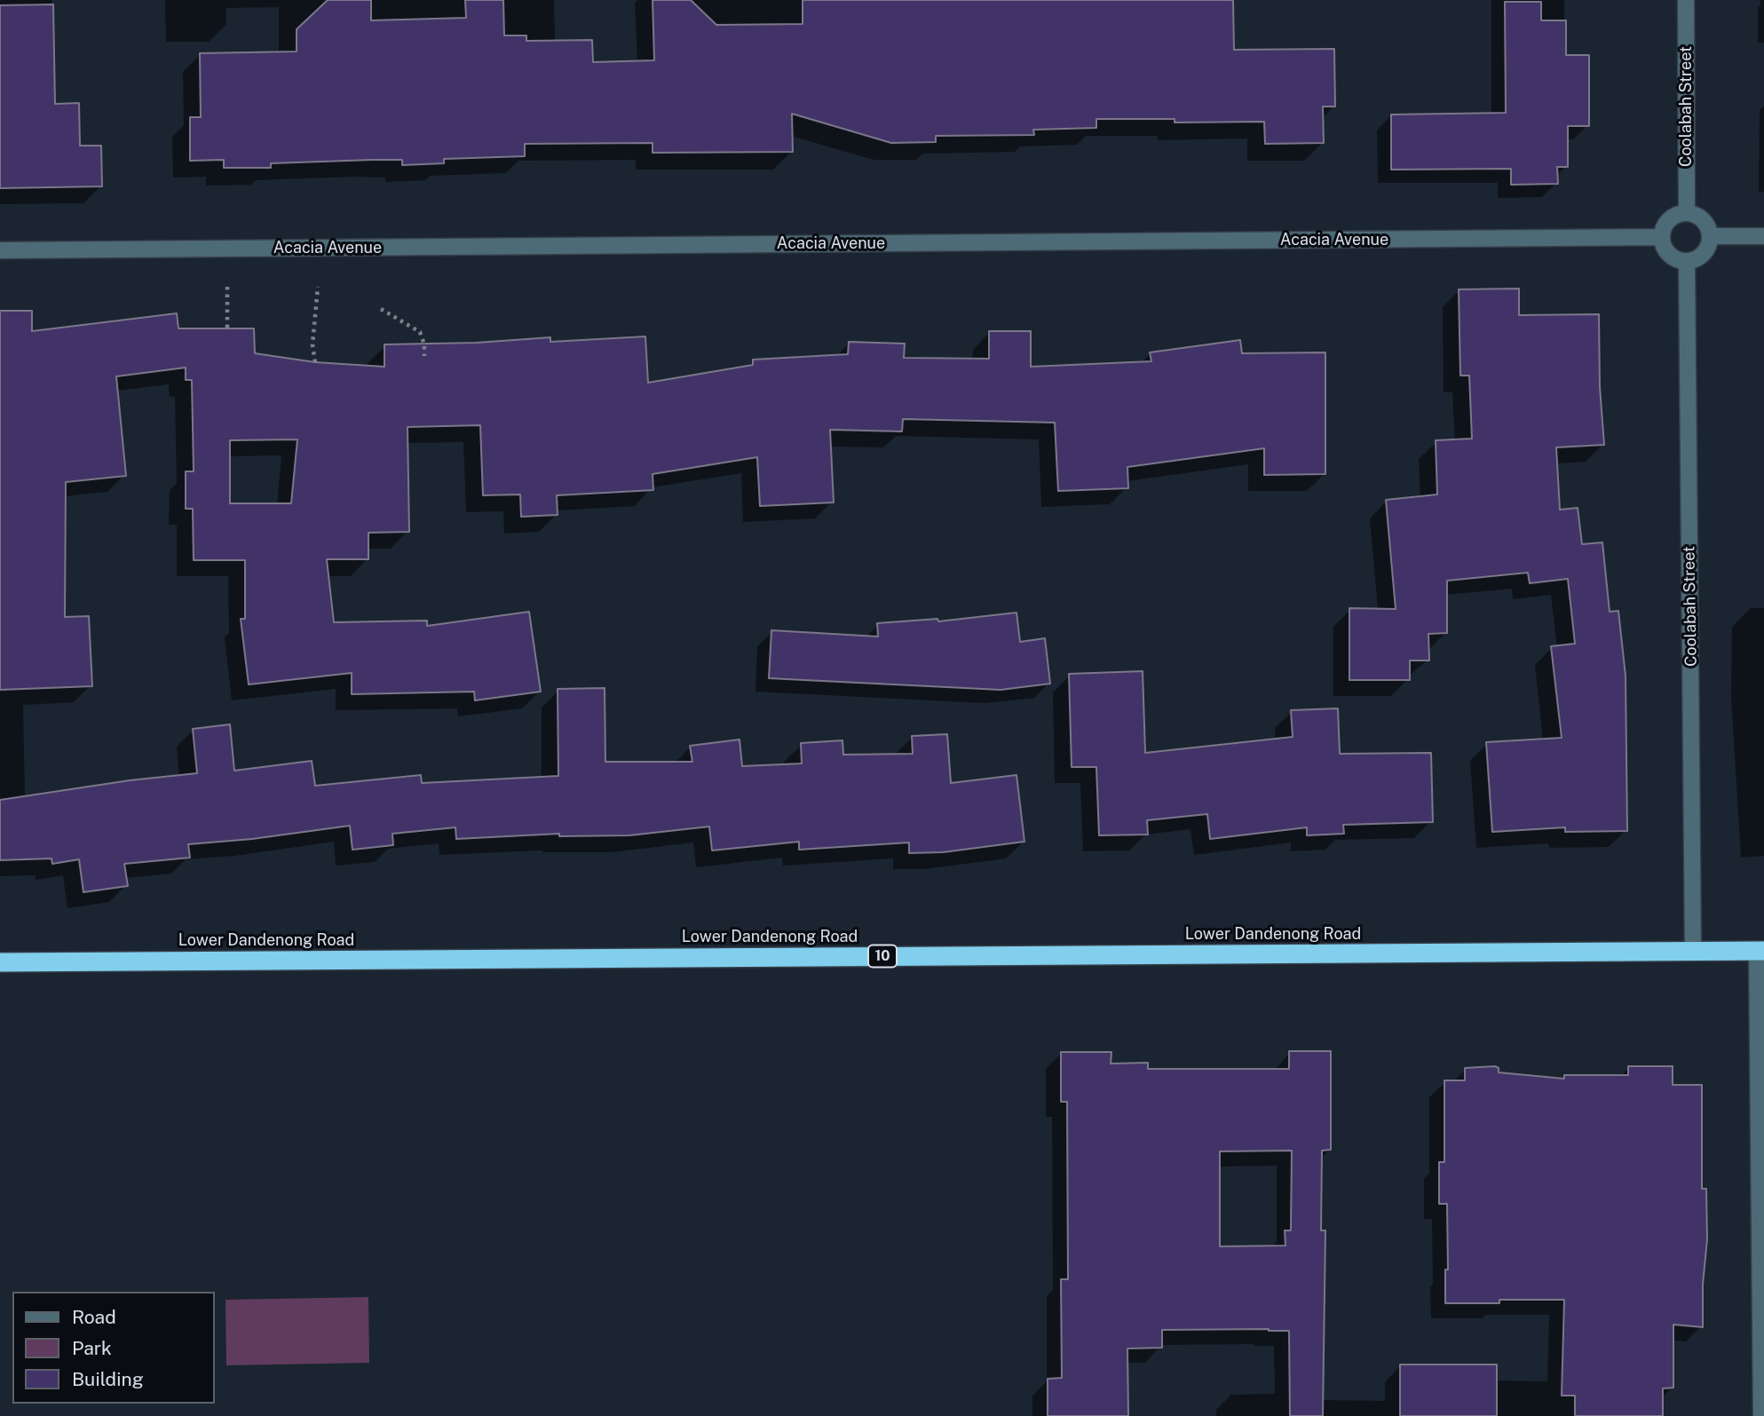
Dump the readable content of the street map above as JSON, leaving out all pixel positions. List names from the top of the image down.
{
  "streets": {
    "highway": ["Lower Dandenong Road", "10"],
    "street": ["Coolabah Street", "Acacia Avenue"]
  },
  "crossings": [
    ["Coolabah Street", "Acacia Avenue"],
    ["Coolabah Street", "Lower Dandenong Road"]
  ],
  "legend": ["Road", "Park", "Building"]
}
